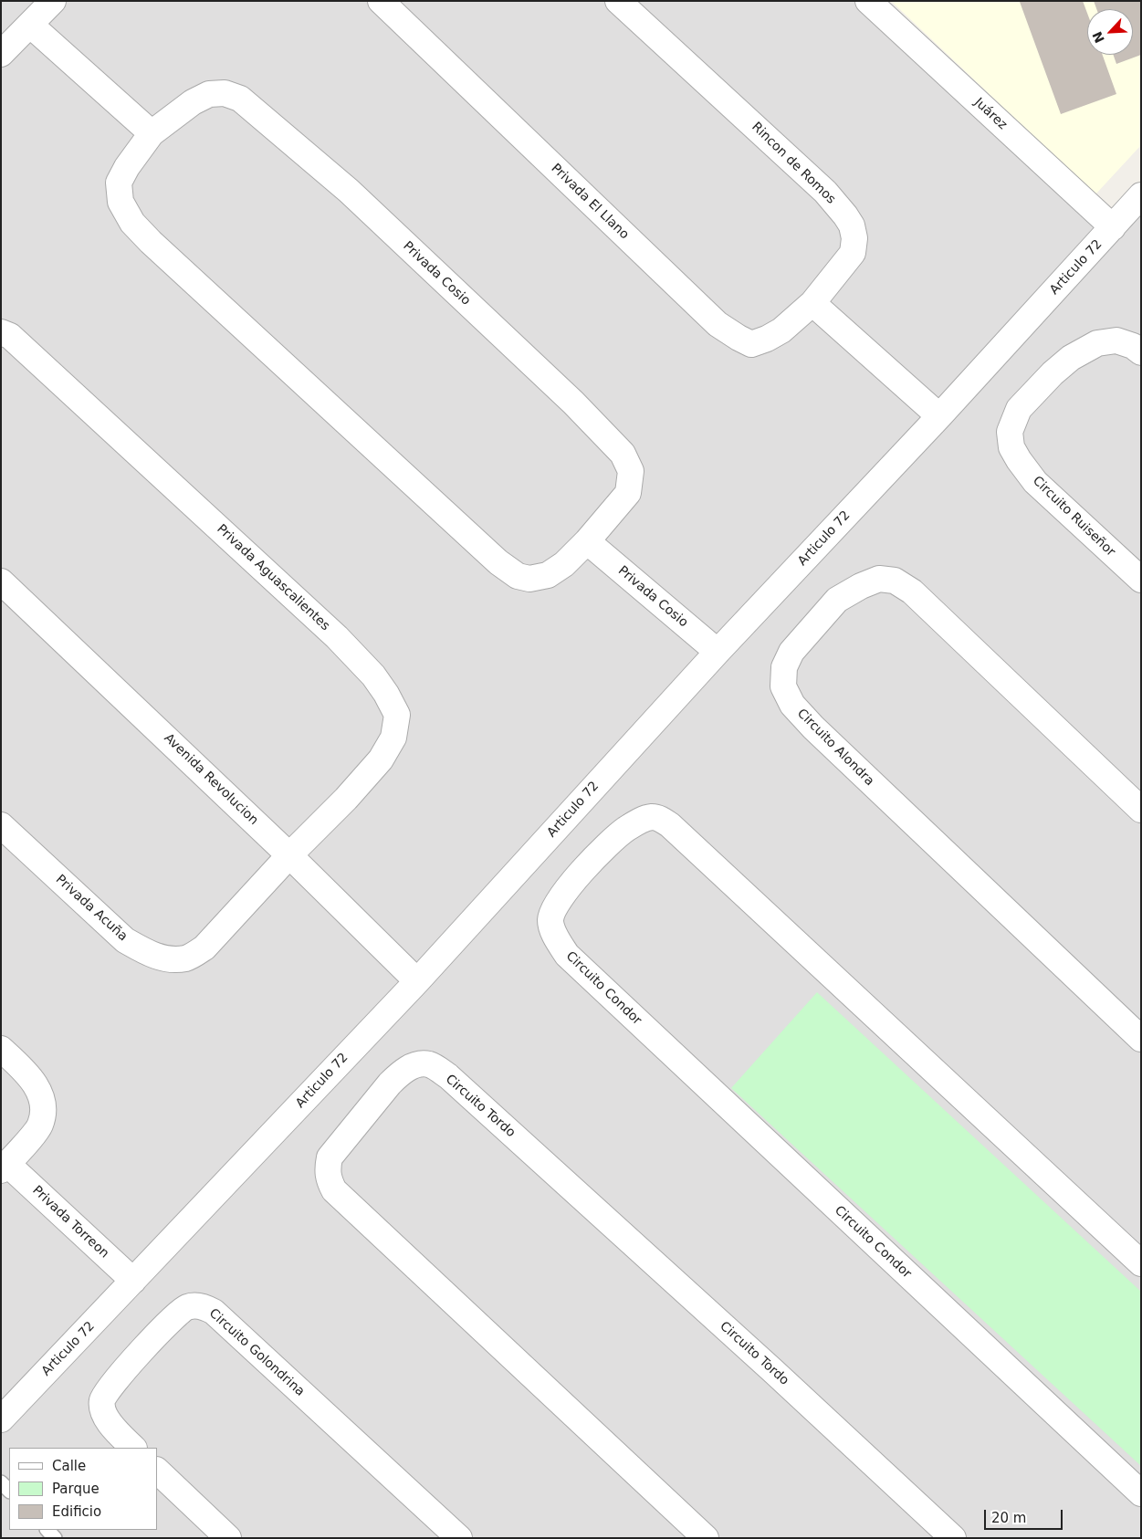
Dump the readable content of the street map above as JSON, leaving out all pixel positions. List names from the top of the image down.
{
  "streets": {
    "street": [
      "Juárez",
      "Rincon de Romos",
      "Privada El Llano",
      "Articulo 72",
      "Privada Cosio",
      "Circuito Ruiseñor",
      "Privada Aguascalientes",
      "Circuito Alondra",
      "Avenida Revolucion",
      "Privada Acuña",
      "Circuito Condor",
      "Circuito Tordo",
      "Privada Torreon",
      "Circuito Golondrina"
    ]
  },
  "crossings": [
    ["Juárez", "Articulo 72"],
    ["Rincon de Romos", "Privada El Llano"],
    ["Articulo 72", "Privada Cosio"],
    ["Articulo 72", "Avenida Revolucion"],
    ["Articulo 72", "Privada Torreon"],
    ["Privada Aguascalientes", "Avenida Revolucion"],
    ["Privada Aguascalientes", "Privada Acuña"],
    ["Avenida Revolucion", "Privada Acuña"]
  ],
  "legend": ["Calle", "Parque", "Edificio"],
  "scale_bar": "20 m",
  "north": "bottom left"
}
